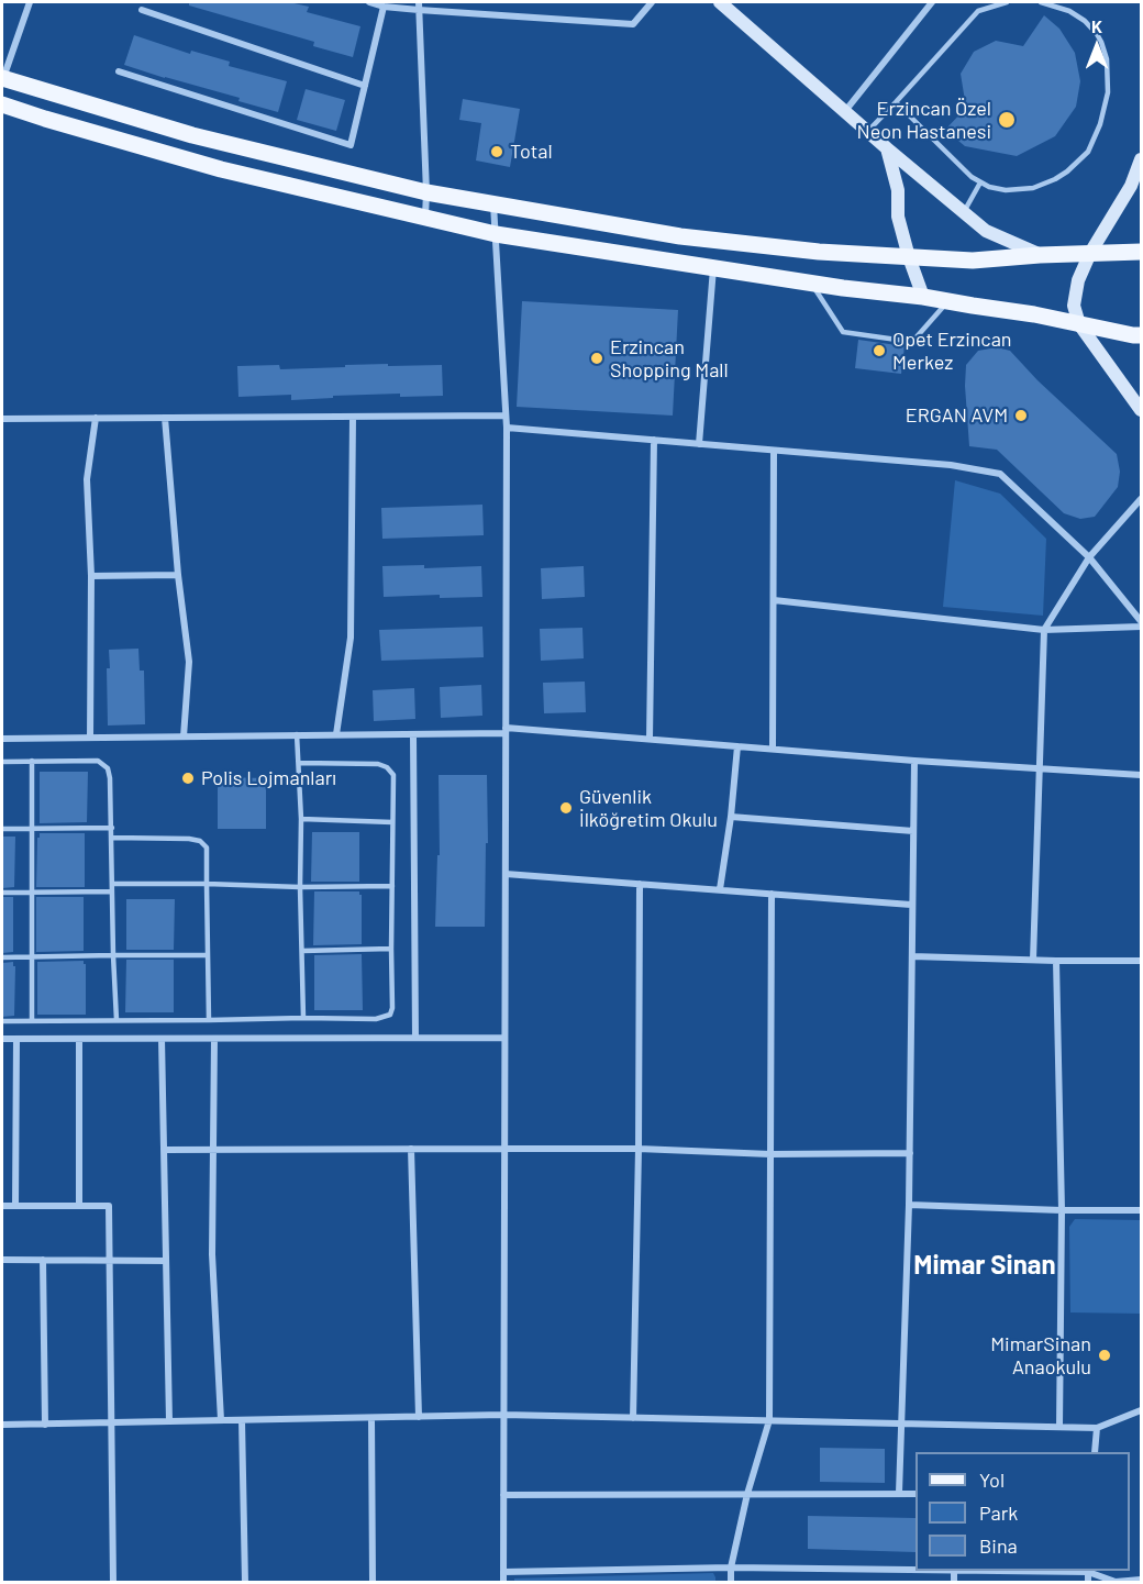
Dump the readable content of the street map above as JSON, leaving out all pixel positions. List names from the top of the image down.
{
  "districts": ["Mimar Sinan"],
  "places": [
    "Erzincan Özel Neon Hastanesi",
    "Total",
    "Opet Erzincan Merkez",
    "Erzincan Shopping Mall",
    "ERGAN AVM",
    "Polis Lojmanları",
    "Güvenlik İlköğretim Okulu",
    "MimarSinan Anaokulu"
  ],
  "legend": ["Yol", "Park", "Bina"],
  "north": "top"
}
